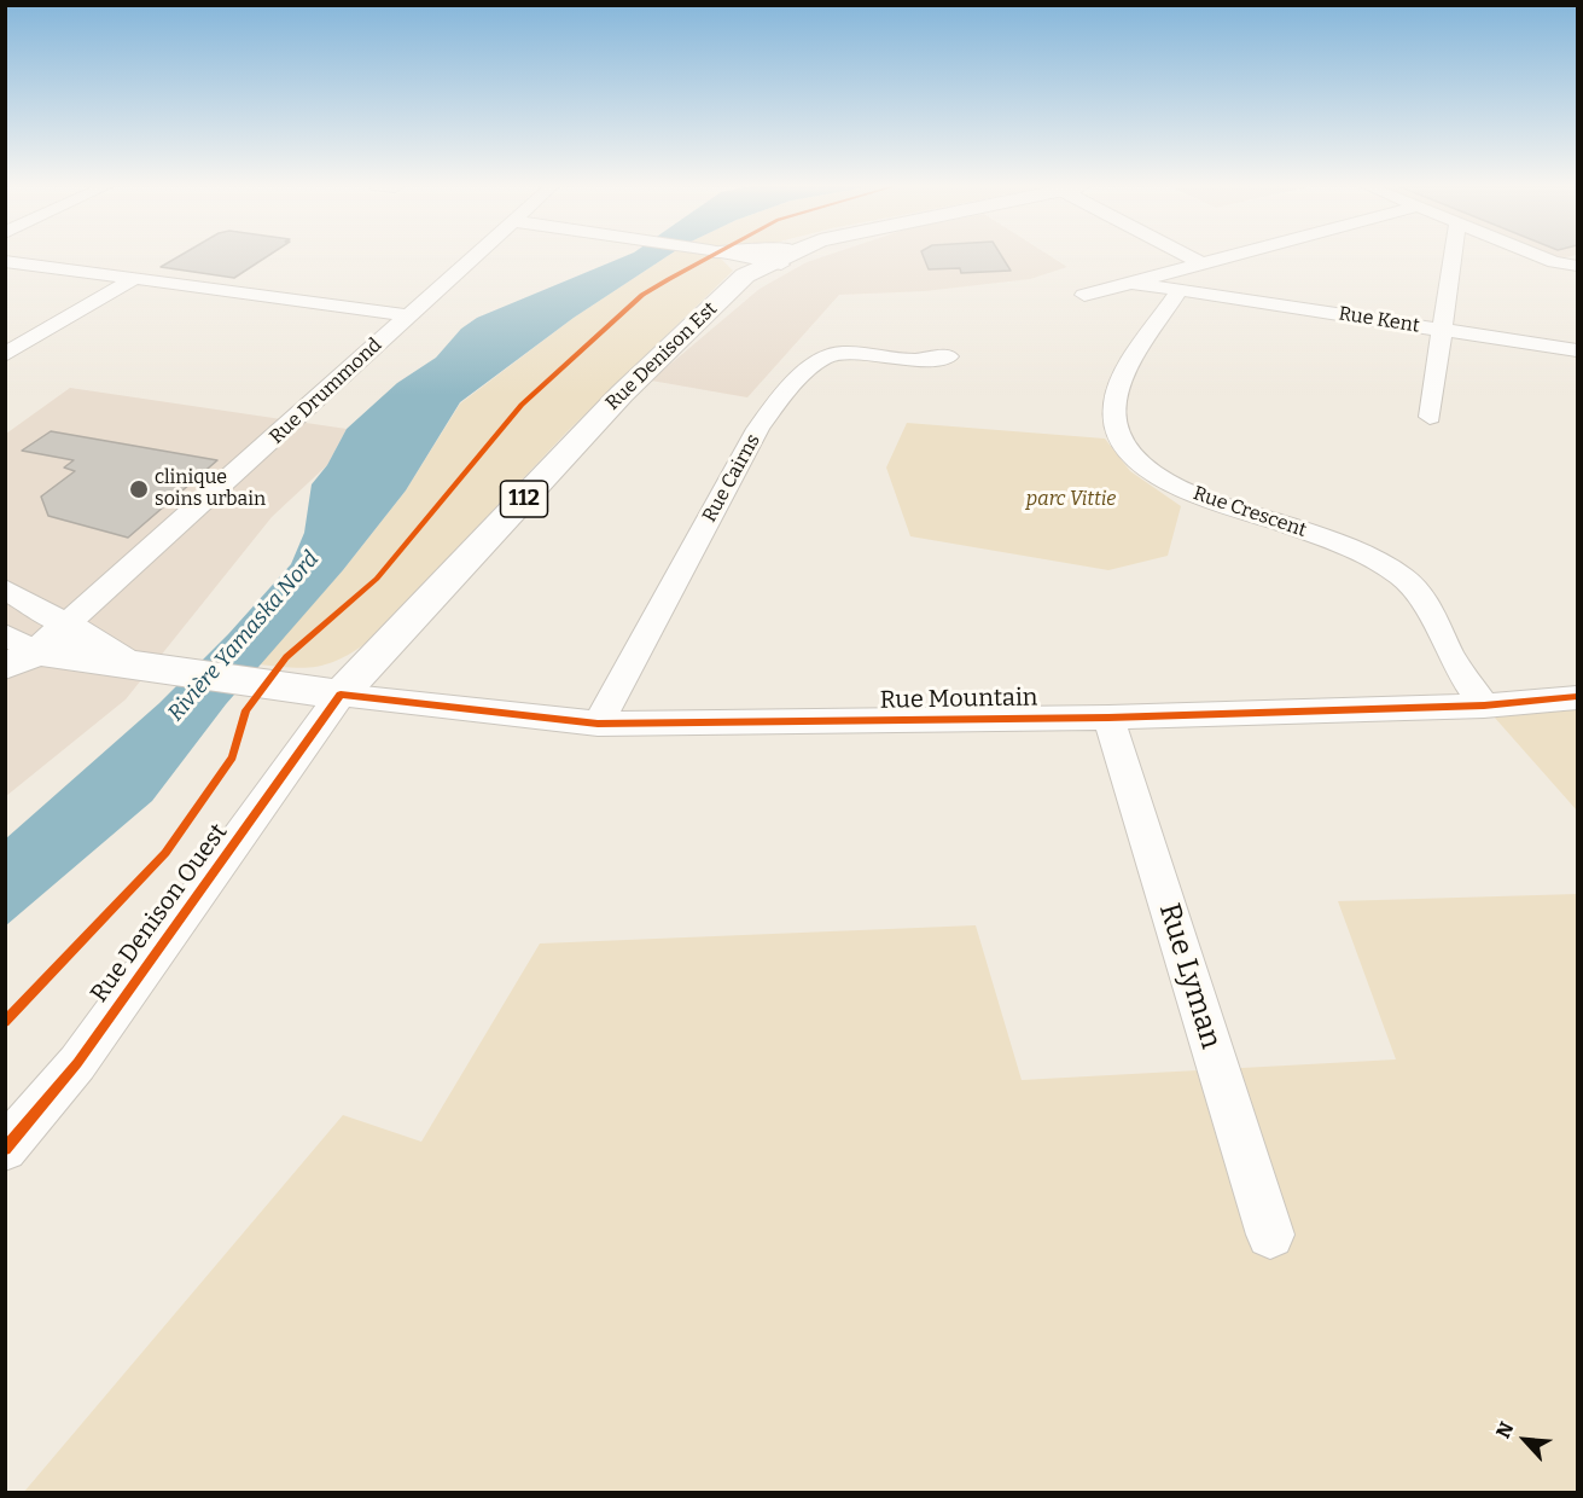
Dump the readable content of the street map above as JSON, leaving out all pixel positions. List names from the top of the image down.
{
  "streets": {
    "main road": ["Rue Denison Est", "112", "Rue Mountain"],
    "street": [
      "Rue Kent",
      "Rue Drummond",
      "Rue Cairns",
      "Rue Crescent",
      "Rue Denison Ouest",
      "Rue Lyman"
    ]
  },
  "crossings": [
    ["Rue Kent", "Rue Crescent"],
    ["Rue Denison Est", "Rue Mountain"],
    ["Rue Denison Est", "Rue Denison Ouest"],
    ["Rue Drummond", "Rue Mountain"],
    ["Rue Cairns", "Rue Mountain"],
    ["Rue Crescent", "Rue Mountain"],
    ["Rue Mountain", "Rue Denison Ouest"],
    ["Rue Mountain", "Rue Lyman"]
  ],
  "water": ["Rivière Yamaska Nord"],
  "parks": ["parc Vittie"],
  "places": ["clinique soins urbain"],
  "north": "top left"
}
